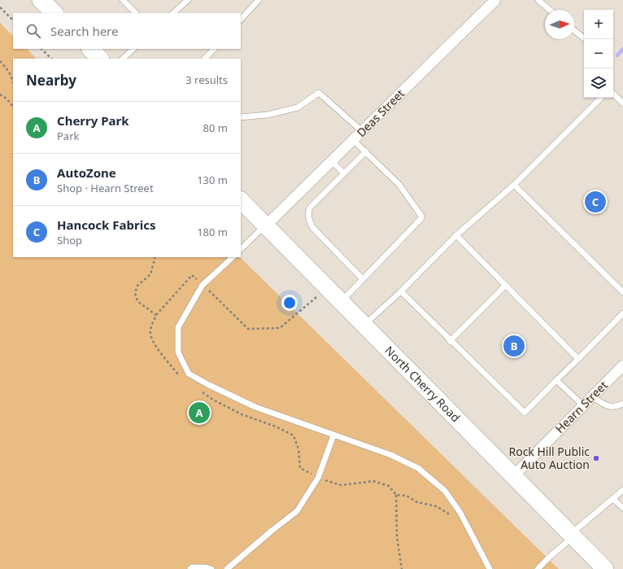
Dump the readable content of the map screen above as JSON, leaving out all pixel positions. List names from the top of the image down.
{
  "streets": {
    "main road": ["North Cherry Road"],
    "street": ["Deas Street", "Hearn Street"]
  },
  "crossings": [
    ["Deas Street", "North Cherry Road"],
    ["North Cherry Road", "Hearn Street"]
  ],
  "places": ["Rock Hill Public Auto Auction"],
  "north": "right",
  "page": {
    "map_buttons": ["+", "−"],
    "search": "Search here",
    "heading": ["Nearby", "3 results"],
    "list": [
      {
        "mark": "A",
        "name": "Cherry Park",
        "note": "Park",
        "value": "80 m"
      },
      {
        "mark": "B",
        "name": "AutoZone",
        "note": "Shop · Hearn Street",
        "value": "130 m"
      },
      {
        "mark": "C",
        "name": "Hancock Fabrics",
        "note": "Shop",
        "value": "180 m"
      }
    ],
    "pins": ["C", "B", "A"]
  }
}
